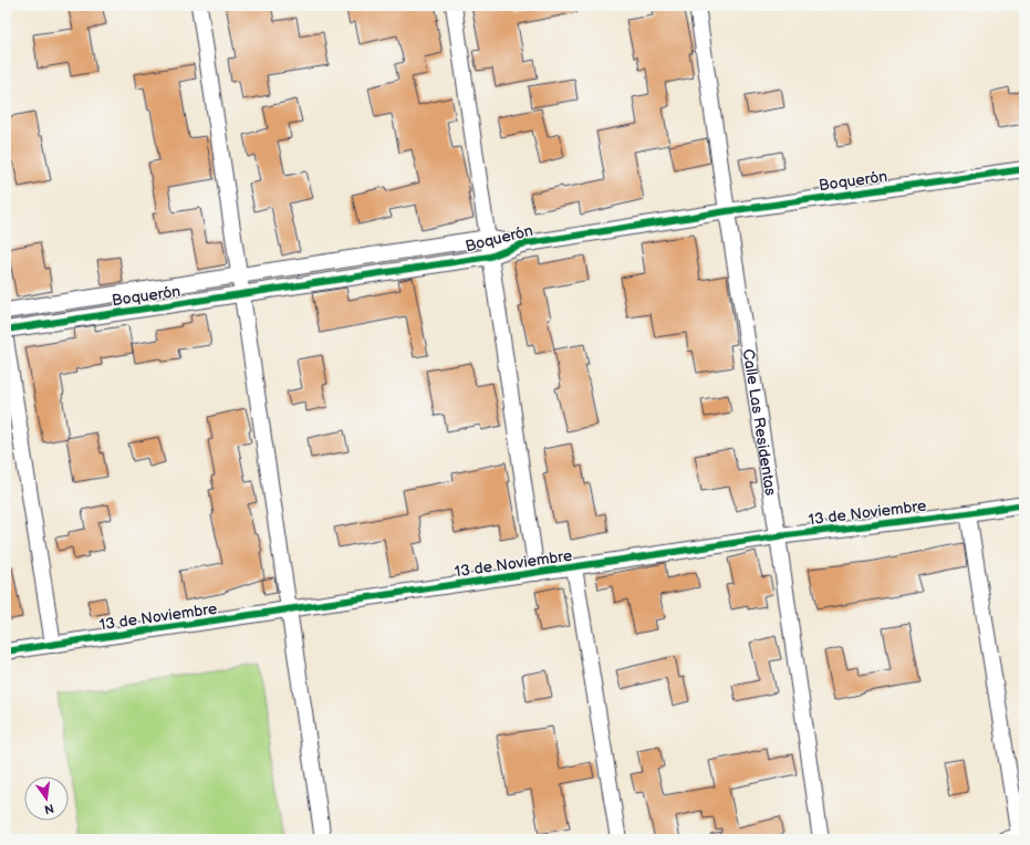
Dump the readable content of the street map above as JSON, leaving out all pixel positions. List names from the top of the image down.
{
  "streets": {
    "street": ["Boquerón", "Calle Las Residentas", "13 de Noviembre"]
  },
  "crossings": [
    ["Boquerón", "Calle Las Residentas"],
    ["Calle Las Residentas", "13 de Noviembre"]
  ],
  "north": "bottom"
}
